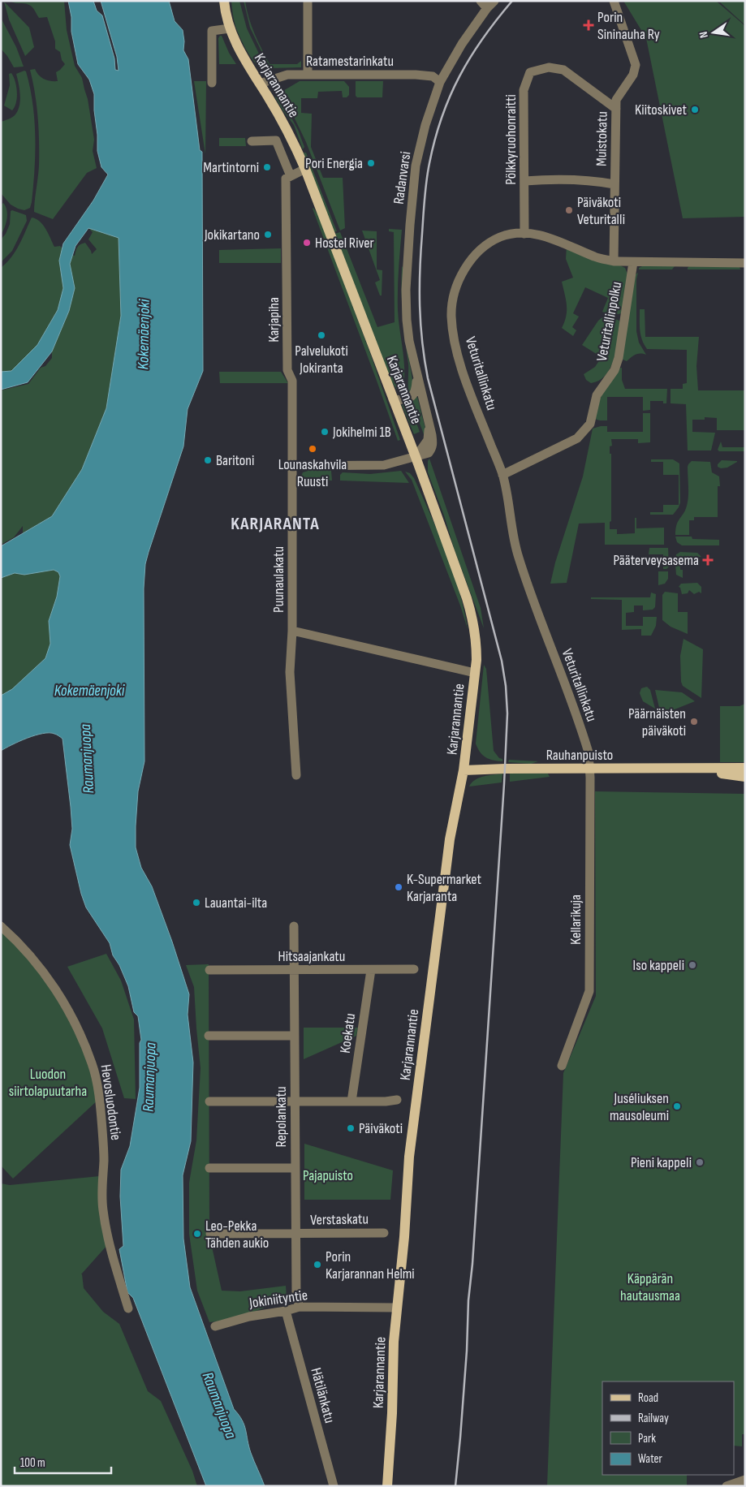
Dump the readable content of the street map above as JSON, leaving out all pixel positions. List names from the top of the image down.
{
  "streets": {
    "main road": ["Karjarannantie", "Rauhanpuisto"],
    "street": [
      "Ratamestarinkatu",
      "Muistokatu",
      "Pölkkyruohonraitti",
      "Radanvarsi",
      "Karjapiha",
      "Veturitallinpolku",
      "Veturitallinkatu",
      "Puunaulakatu",
      "Kellarikuja",
      "Hitsaajankatu",
      "Koekatu",
      "Hevosluodontie",
      "Repolankatu",
      "Verstaskatu",
      "Jokiniityntie",
      "Hätilänkatu"
    ]
  },
  "crossings": [
    ["Ratamestarinkatu", "Karjarannantie"],
    ["Ratamestarinkatu", "Radanvarsi"],
    ["Karjarannantie", "Radanvarsi"],
    ["Karjarannantie", "Puunaulakatu"],
    ["Karjarannantie", "Rauhanpuisto"],
    ["Karjarannantie", "Jokiniityntie"],
    ["Muistokatu", "Pölkkyruohonraitti"],
    ["Muistokatu", "Veturitallinkatu"],
    ["Pölkkyruohonraitti", "Veturitallinkatu"],
    ["Karjapiha", "Puunaulakatu"],
    ["Veturitallinpolku", "Veturitallinkatu"],
    ["Veturitallinkatu", "Rauhanpuisto"],
    ["Veturitallinkatu", "Kellarikuja"],
    ["Rauhanpuisto", "Kellarikuja"],
    ["Hitsaajankatu", "Koekatu"],
    ["Hitsaajankatu", "Repolankatu"],
    ["Repolankatu", "Verstaskatu"],
    ["Repolankatu", "Jokiniityntie"],
    ["Jokiniityntie", "Hätilänkatu"]
  ],
  "districts": ["KARJARANTA"],
  "water": ["Kokemäenjoki", "Raumanjuopa"],
  "parks": ["Luodon siirtolapuutarha", "Pajapuisto", "Käppärän hautausmaa"],
  "places": {
    "health": ["Porin Sininauha Ry", "Pääterveysasema"],
    "other": [
      "Kiitoskivet",
      "Pori Energia",
      "Martintorni",
      "Päiväkoti Veturitalli",
      "Jokikartano",
      "Hostel River",
      "Palvelukoti Jokiranta",
      "Jokihelmi 1B",
      "Lounaskahvila Ruusti",
      "Baritoni",
      "Päärnäisten päiväkoti",
      "K-Supermarket Karjaranta",
      "Lauantai-ilta",
      "Iso kappeli",
      "Juséliuksen mausoleumi",
      "Päiväkoti",
      "Pieni kappeli",
      "Leo-Pekka Tähden aukio",
      "Porin Karjarannan Helmi"
    ]
  },
  "legend": [
    "Road",
    "Railway",
    "Park",
    "Water"
  ],
  "scale_bar": "100 m",
  "north": "left"
}
